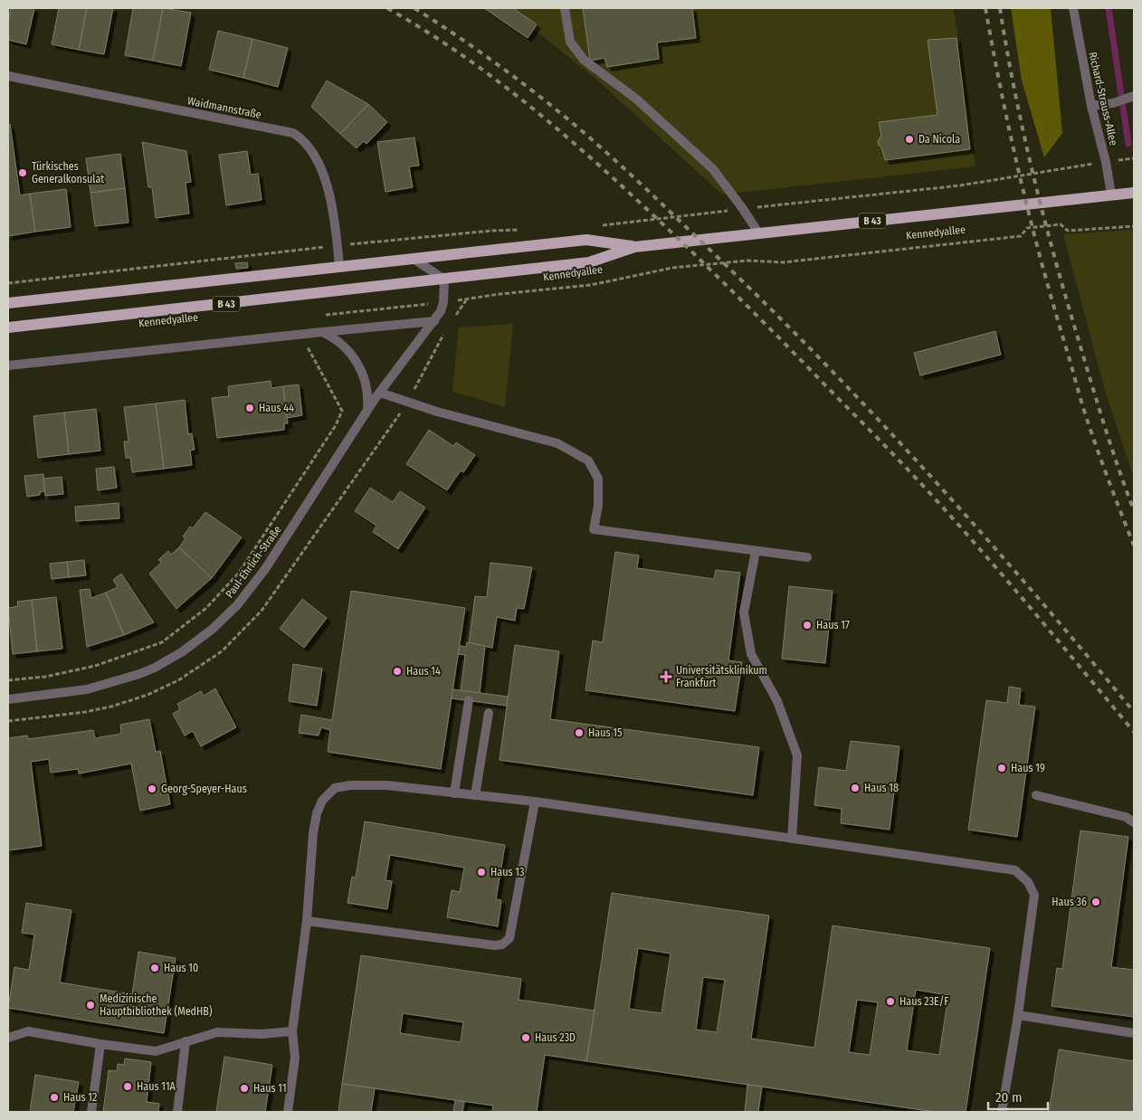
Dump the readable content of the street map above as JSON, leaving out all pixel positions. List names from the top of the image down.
{
  "streets": {
    "main road": ["B 43", "Kennedyallee"],
    "street": ["Richard-Strauss-Allee", "Waidmannstraße", "Paul-Ehrlich-Straße"]
  },
  "crossings": [
    ["Richard-Strauss-Allee", "Kennedyallee"],
    ["Waidmannstraße", "Kennedyallee"],
    ["Kennedyallee", "Paul-Ehrlich-Straße"]
  ],
  "places": {
    "other": [
      "Da Nicola",
      "Türkisches Generalkonsulat",
      "Haus 44",
      "Haus 17",
      "Haus 14",
      "Haus 15",
      "Haus 19",
      "Haus 18",
      "Georg-Speyer-Haus",
      "Haus 13",
      "Haus 36",
      "Haus 10",
      "Haus 23E/F",
      "Medizinische Hauptbibliothek (MedHB)",
      "Haus 23D",
      "Haus 11A",
      "Haus 11",
      "Haus 12"
    ],
    "health": ["Universitätsklinikum Frankfurt"]
  },
  "scale_bar": "20 m"
}
